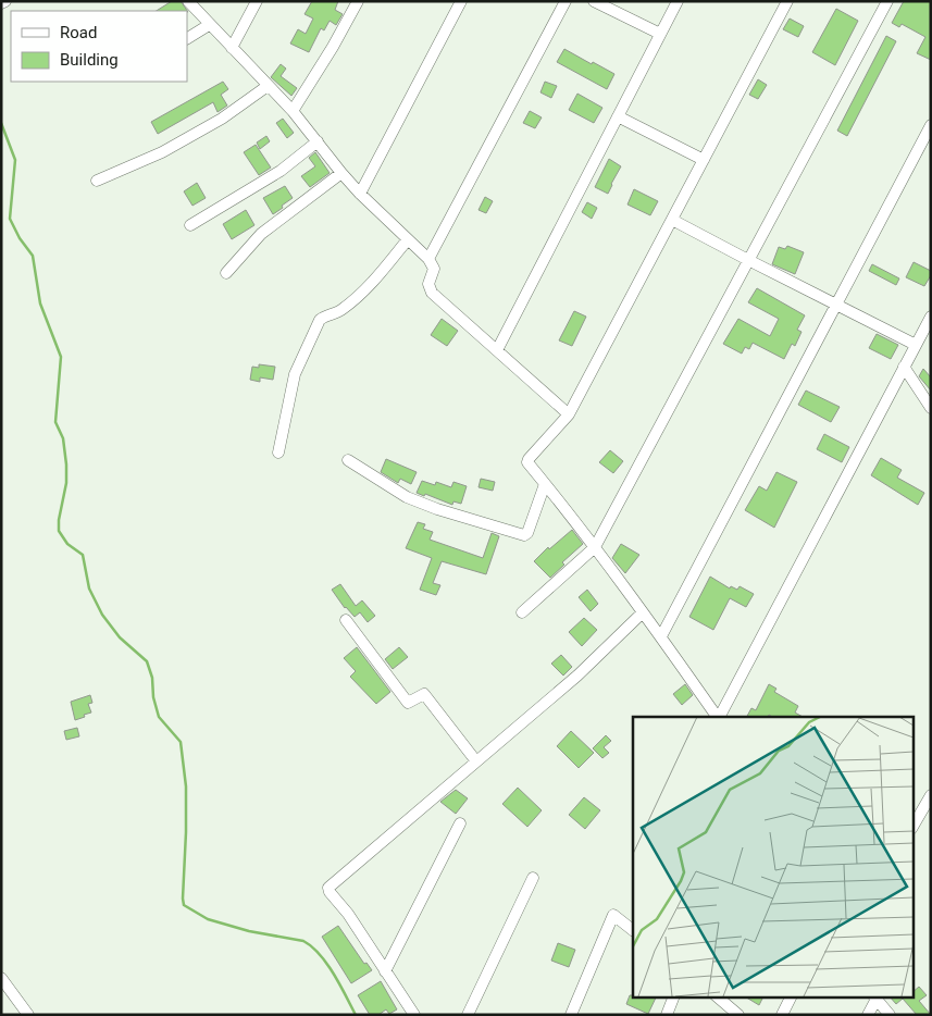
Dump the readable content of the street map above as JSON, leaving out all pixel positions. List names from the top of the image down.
{
  "legend": ["Road", "Building"]
}
